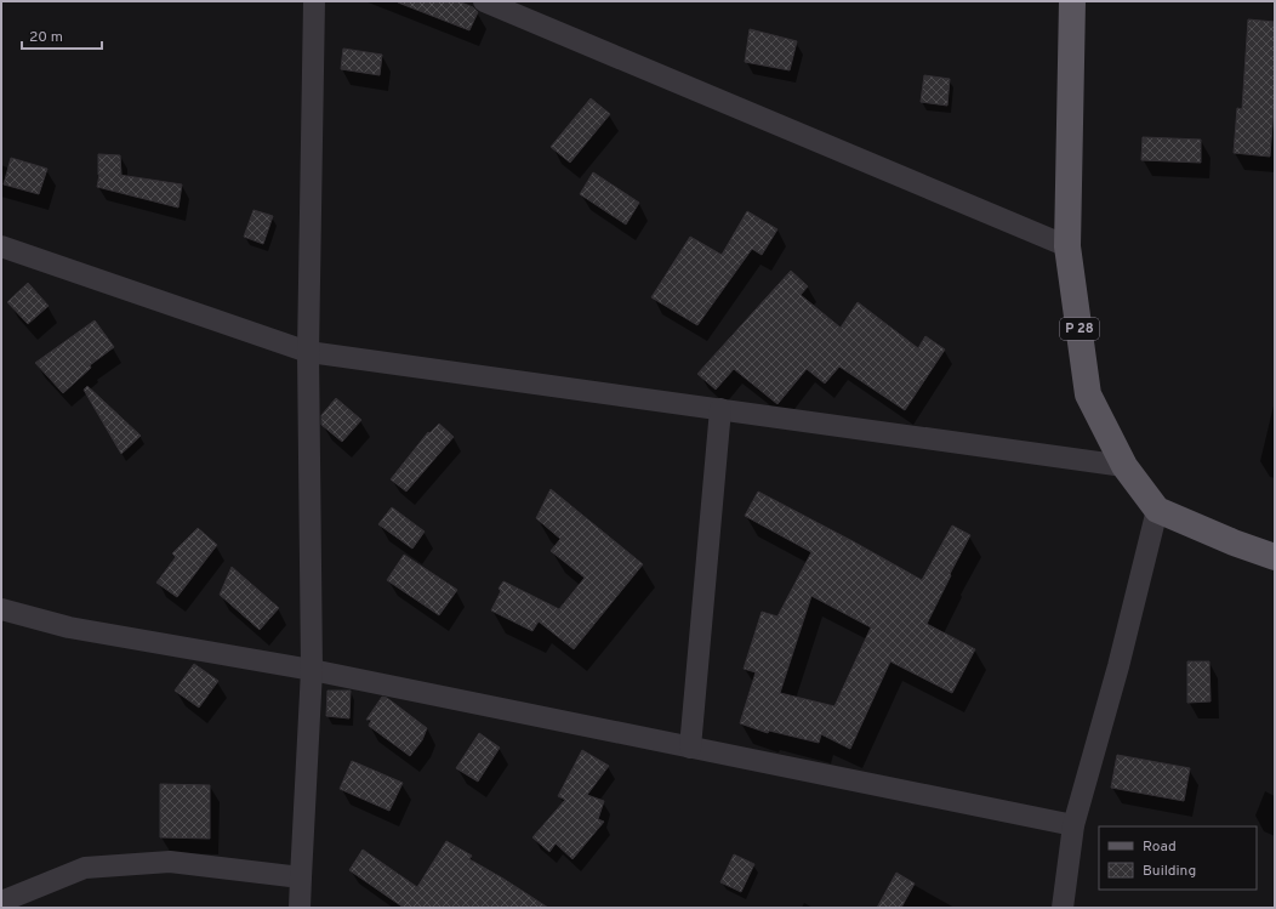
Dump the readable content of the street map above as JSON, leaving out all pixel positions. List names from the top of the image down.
{
  "streets": {
    "main road": ["P 28"]
  },
  "legend": ["Road", "Building"],
  "scale_bar": "20 m"
}
